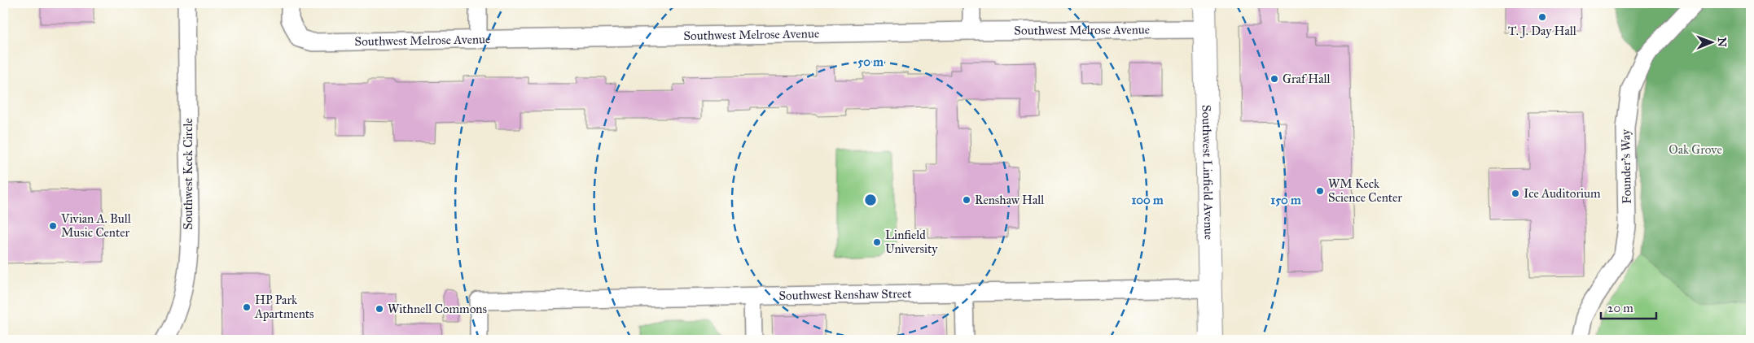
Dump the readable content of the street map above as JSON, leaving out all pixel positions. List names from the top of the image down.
{
  "streets": {
    "street": [
      "Southwest Melrose Avenue",
      "Founder's Way",
      "Southwest Linfield Avenue",
      "Southwest Keck Circle",
      "Southwest Renshaw Street"
    ]
  },
  "crossings": [
    ["Southwest Melrose Avenue", "Southwest Linfield Avenue"],
    ["Southwest Linfield Avenue", "Southwest Renshaw Street"]
  ],
  "parks": ["Oak Grove"],
  "places": [
    "T. J. Day Hall",
    "Graf Hall",
    "WM Keck Science Center",
    "Ice Auditorium",
    "Renshaw Hall",
    "Vivian A. Bull Music Center",
    "Linfield University",
    "HP Park Apartments",
    "Withnell Commons"
  ],
  "scale_bar": "20 m",
  "north": "right",
  "rings": ["50 m", "100 m", "150 m"]
}
